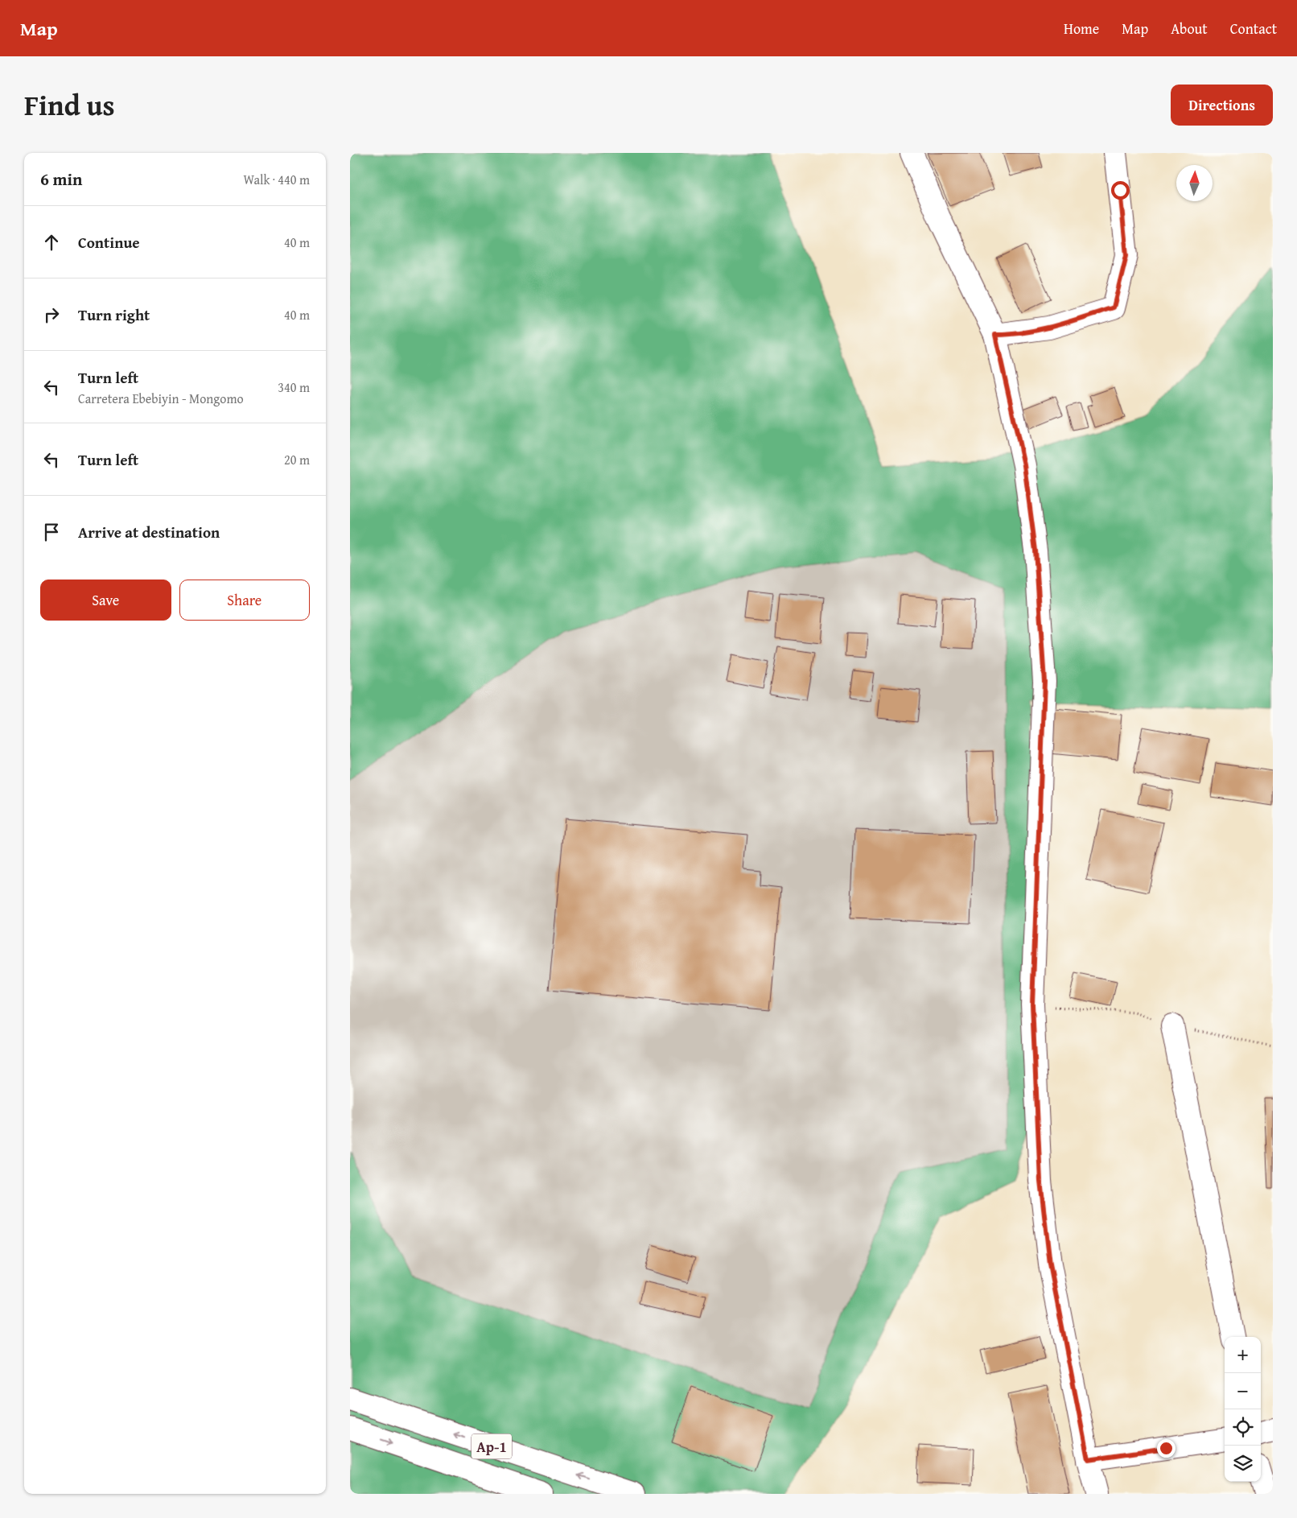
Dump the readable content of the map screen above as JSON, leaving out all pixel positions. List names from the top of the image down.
{
  "streets": {
    "main road": ["Ap-1"]
  },
  "north": "top",
  "page": {
    "header": "Map",
    "nav": [
      "Home",
      "Map",
      "About",
      "Contact"
    ],
    "title": "Find us",
    "buttons": [
      "Directions",
      ["Save", "Share"]
    ],
    "heading": ["6 min", "Walk · 440 m"],
    "list": [
      ["Continue", "40 m"],
      ["Turn right", "40 m"],
      ["Turn left", "Carretera Ebebiyin - Mongomo", "340 m"],
      ["Turn left", "20 m"],
      "Arrive at destination"
    ],
    "map_buttons": ["+", "−"]
  }
}
